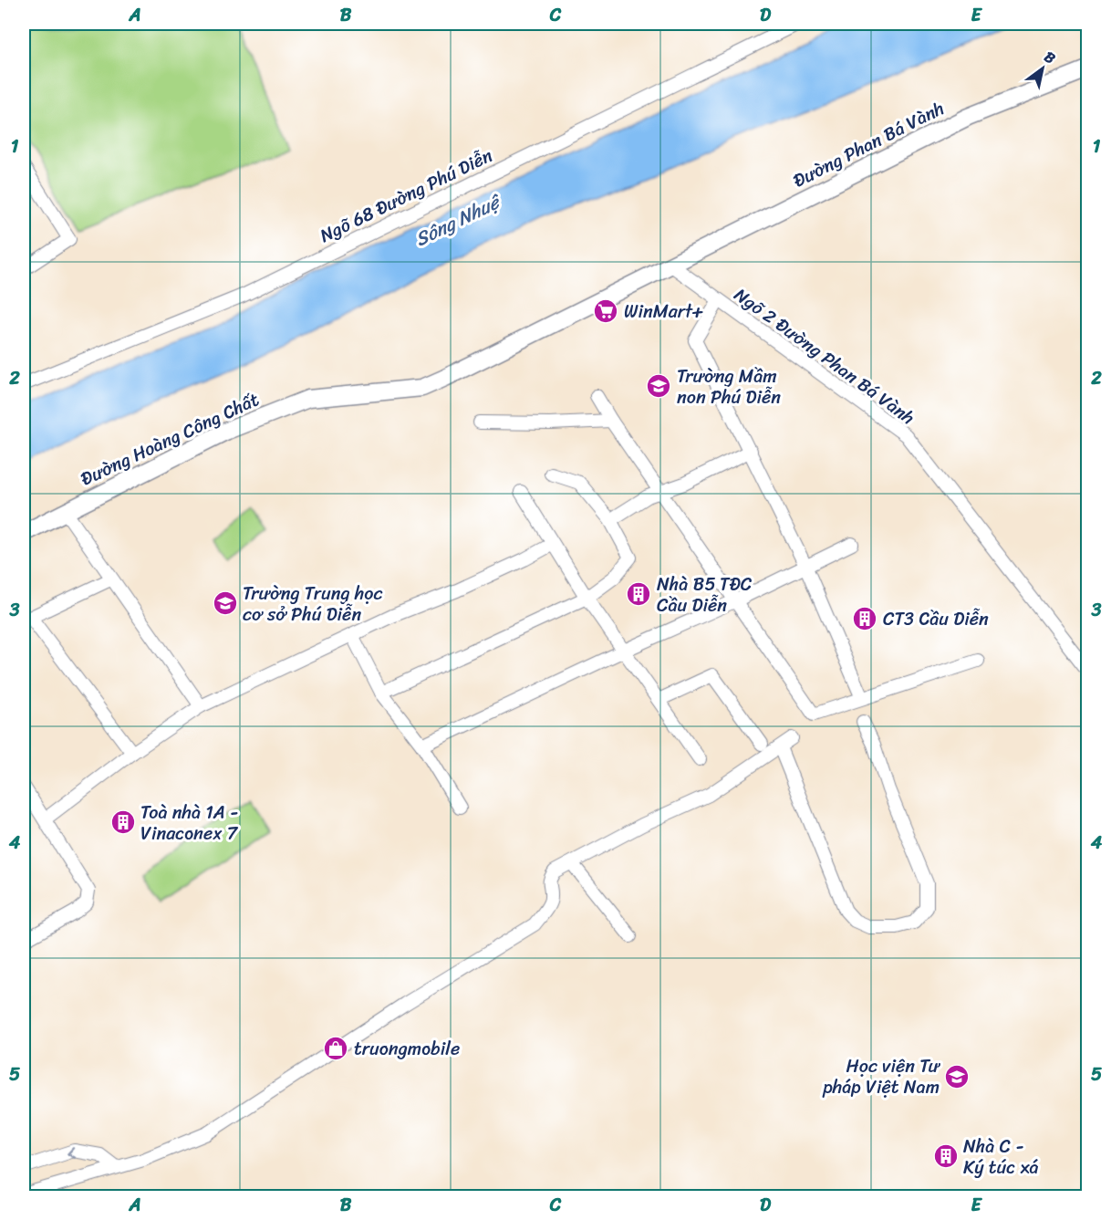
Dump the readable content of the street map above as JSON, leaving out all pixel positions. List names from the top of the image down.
{
  "streets": {
    "street": [
      "Đường Phan Bá Vành",
      "Ngõ 68 Đường Phú Diễn",
      "Ngõ 2 Đường Phan Bá Vành",
      "Đường Hoàng Công Chất"
    ]
  },
  "crossings": [
    ["Đường Phan Bá Vành", "Ngõ 2 Đường Phan Bá Vành"],
    ["Đường Phan Bá Vành", "Đường Hoàng Công Chất"],
    ["Ngõ 2 Đường Phan Bá Vành", "Đường Hoàng Công Chất"]
  ],
  "water": ["Sông Nhuệ"],
  "places": {
    "supermarket": ["WinMart+"],
    "school or university": ["Trường Mầm non Phú Diễn", "Trường Trung học cơ sở Phú Diễn", "Học viện Tư pháp Việt Nam"],
    "building": [
      "Nhà B5 TĐC Cầu Diễn",
      "CT3 Cầu Diễn",
      "Toà nhà 1A - Vinaconex 7",
      "Nhà C - Ký túc xá"
    ],
    "shop": ["truongmobile"]
  },
  "north": "top right",
  "grid": {
    "columns": [
      "A",
      "B",
      "C",
      "D",
      "E"
    ],
    "rows": [
      "1",
      "2",
      "3",
      "4",
      "5"
    ]
  }
}
